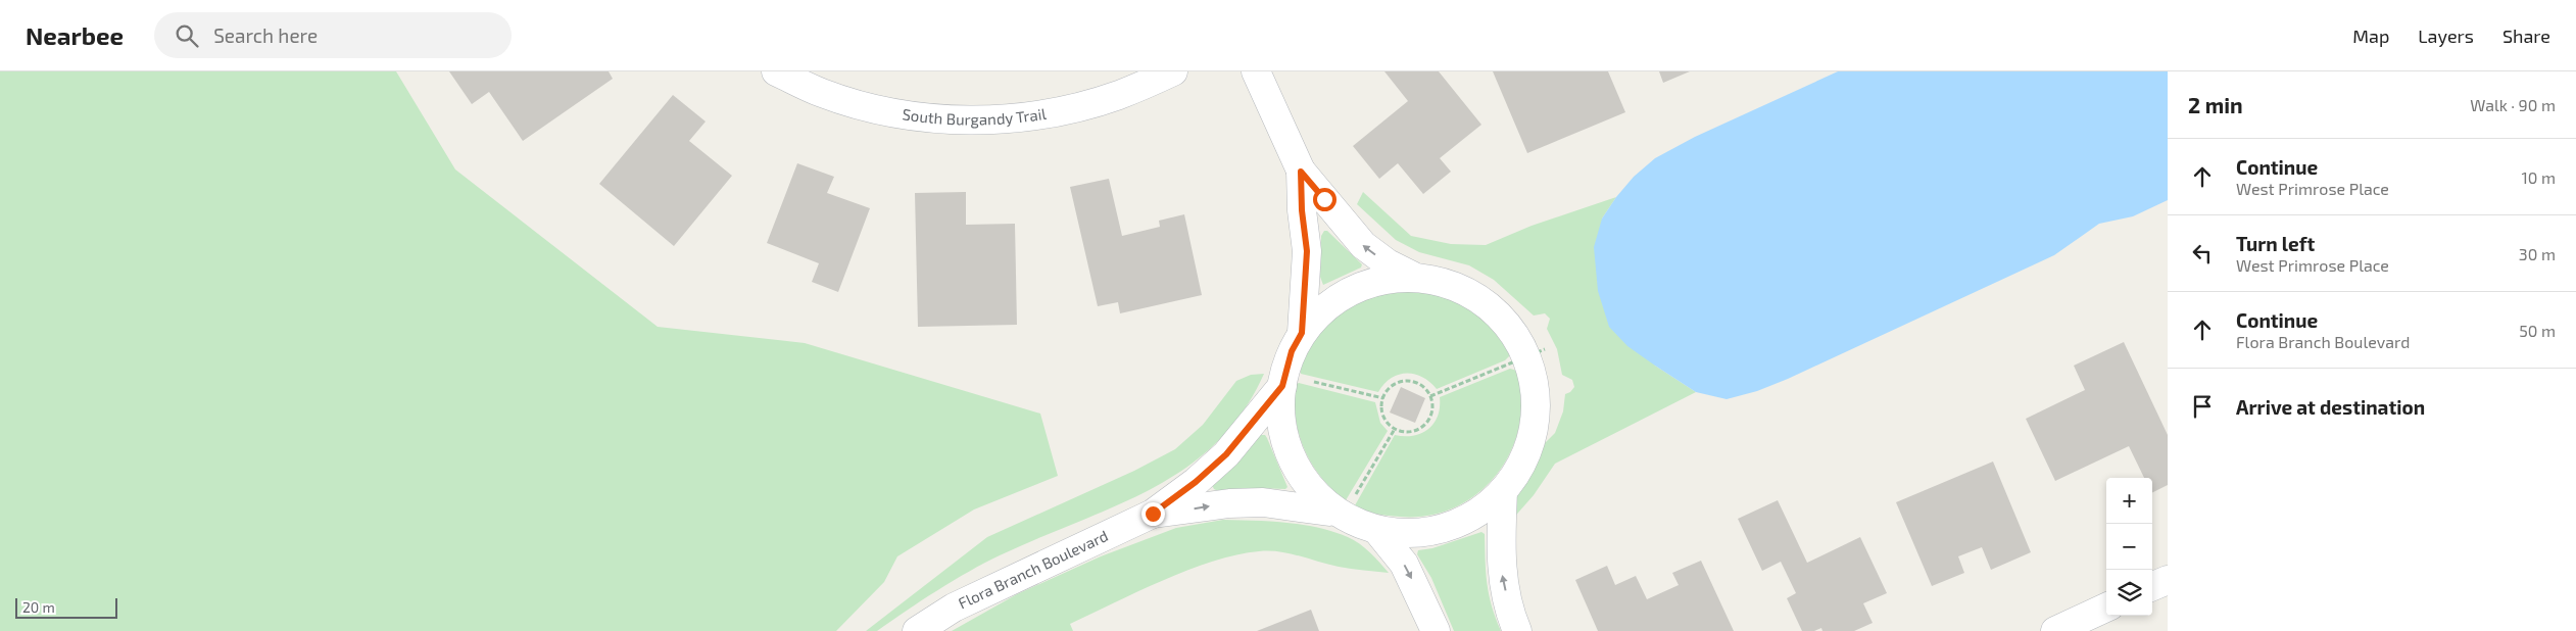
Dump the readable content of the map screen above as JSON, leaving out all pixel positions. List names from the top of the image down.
{
  "streets": {
    "street": ["South Burgandy Trail", "Flora Branch Boulevard"]
  },
  "scale_bar": "20 m",
  "page": {
    "header": "Nearbee",
    "search": "Search here",
    "nav": ["Map", "Layers", "Share"],
    "heading": ["2 min", "Walk · 90 m"],
    "list": [
      ["Continue", "West Primrose Place", "10 m"],
      ["Turn left", "West Primrose Place", "30 m"],
      ["Continue", "Flora Branch Boulevard", "50 m"],
      "Arrive at destination"
    ],
    "map_buttons": ["+", "−"],
    "scale": "20 m"
  }
}
